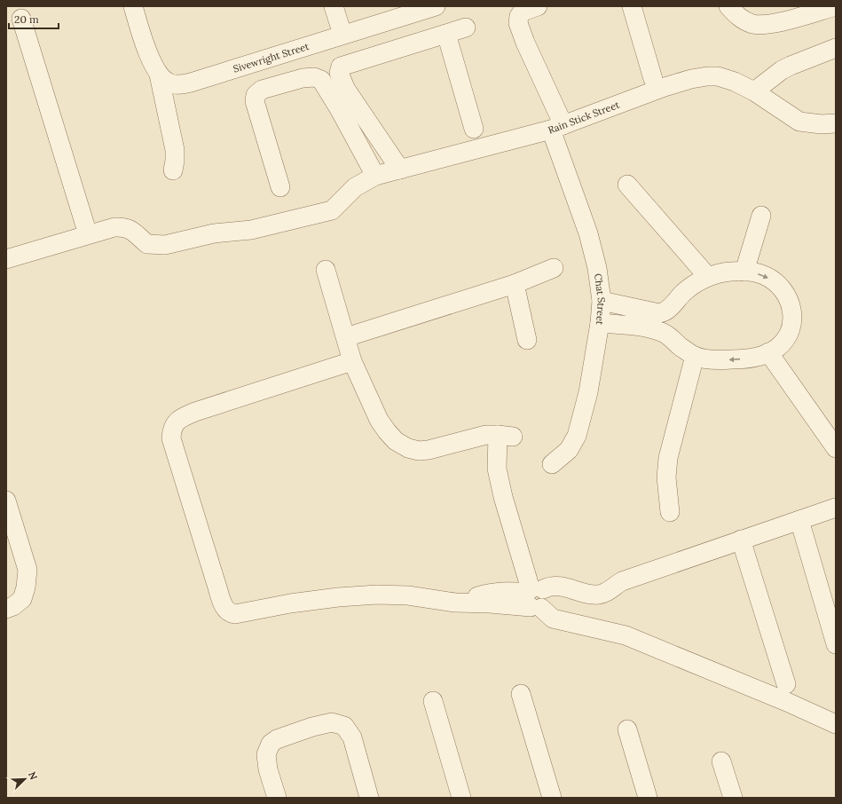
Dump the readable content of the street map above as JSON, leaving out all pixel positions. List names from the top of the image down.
{
  "streets": {
    "street": ["Sivewright Street", "Rain Stick Street", "Chat Street"]
  },
  "crossings": [
    ["Rain Stick Street", "Chat Street"]
  ],
  "scale_bar": "20 m",
  "north": "top right"
}
